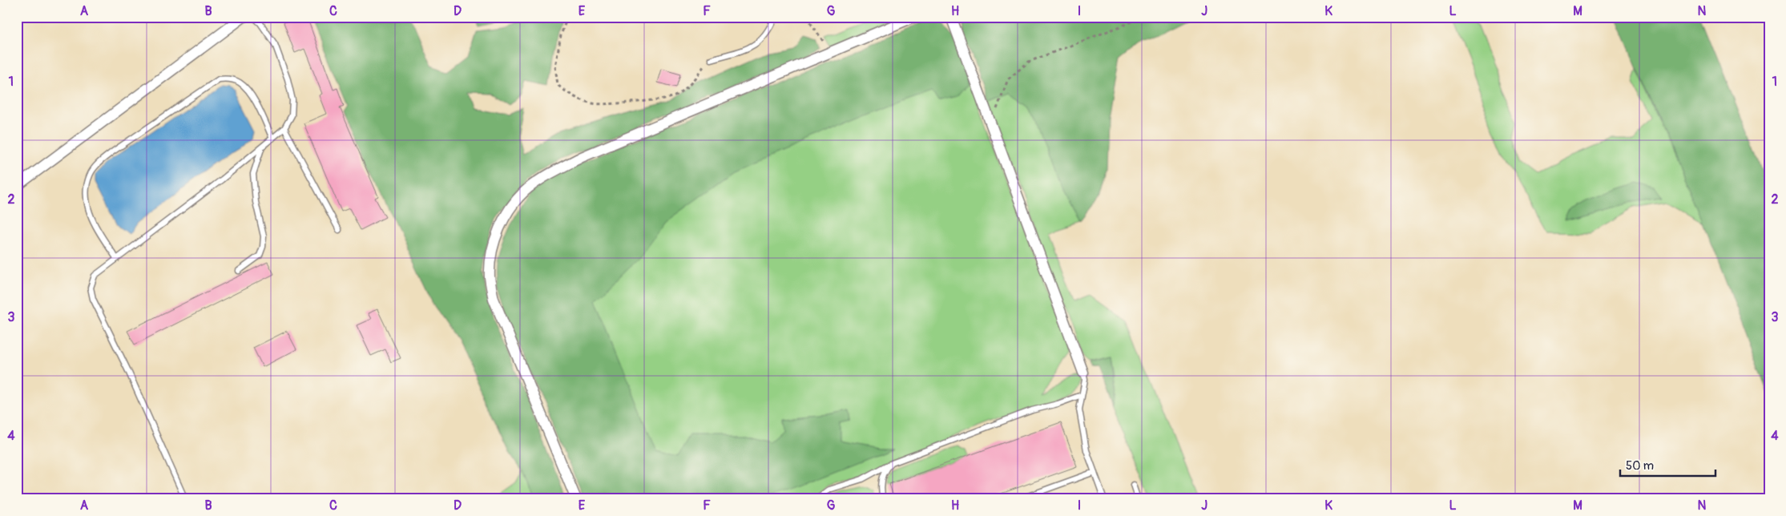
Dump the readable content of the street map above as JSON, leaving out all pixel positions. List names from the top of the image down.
{
  "scale_bar": "50 m",
  "grid": {
    "columns": [
      "A",
      "B",
      "C",
      "D",
      "E",
      "F",
      "G",
      "H",
      "I",
      "J",
      "K",
      "L",
      "M",
      "N"
    ],
    "rows": [
      "1",
      "2",
      "3",
      "4"
    ]
  }
}
